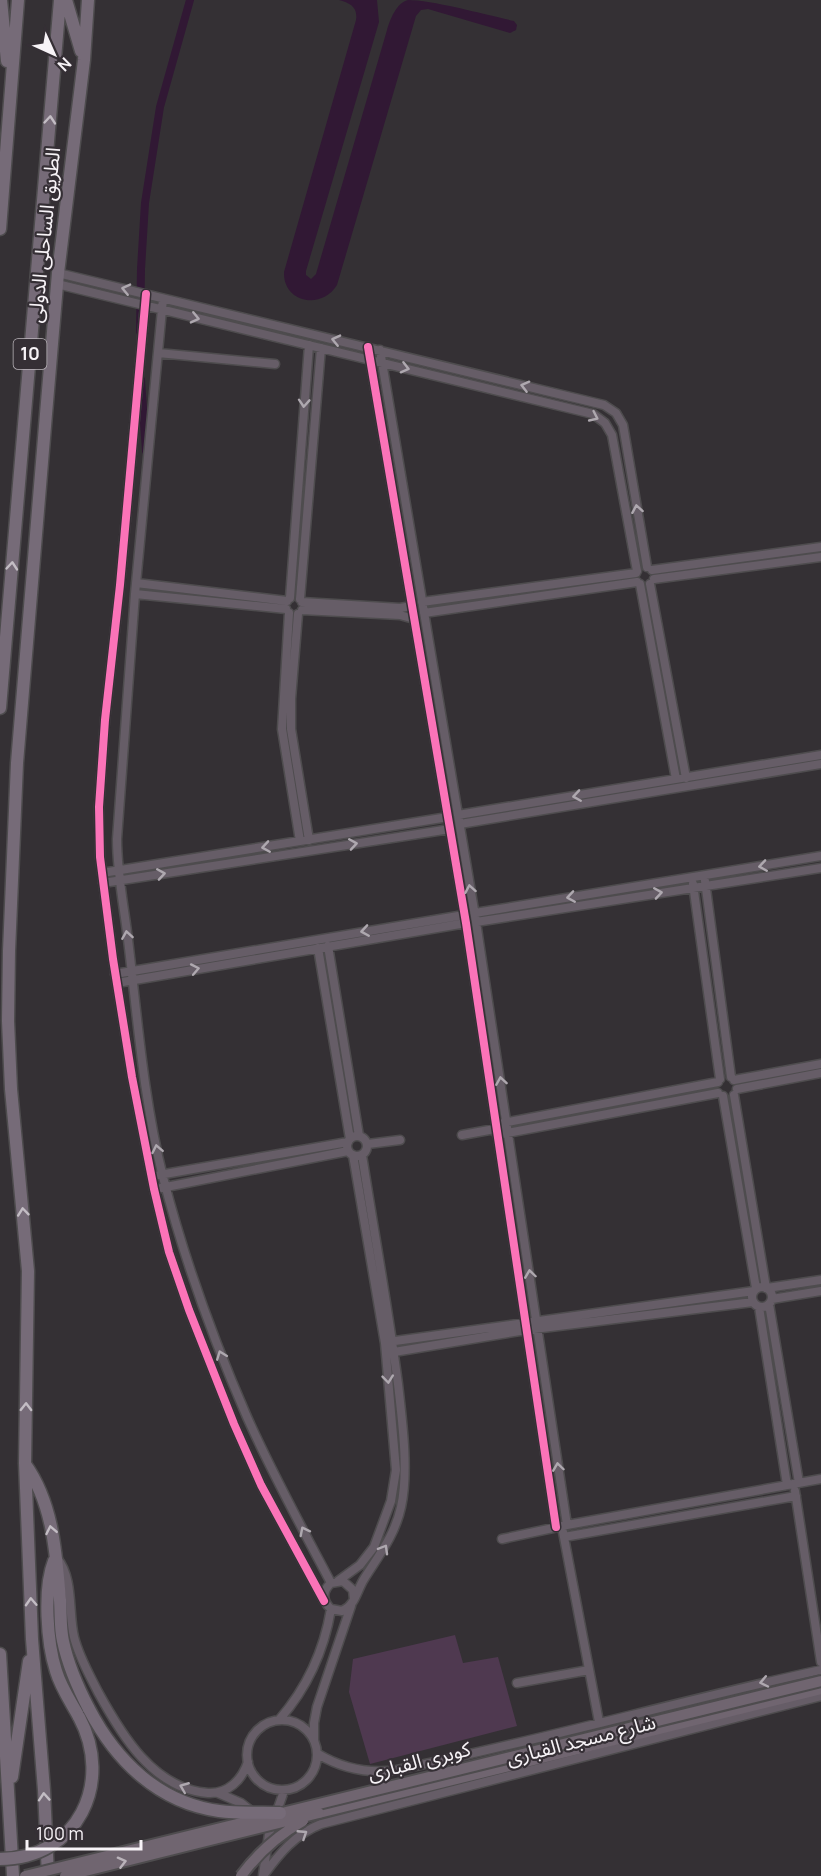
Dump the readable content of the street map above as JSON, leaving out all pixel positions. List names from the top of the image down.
{
  "streets": {
    "highway": ["الطريق الساحلى الدولى", "10"],
    "main road": ["كوبرى القبارى"],
    "street": ["شارع مسجد القبارى"]
  },
  "scale_bar": "100 m",
  "north": "bottom right"
}
